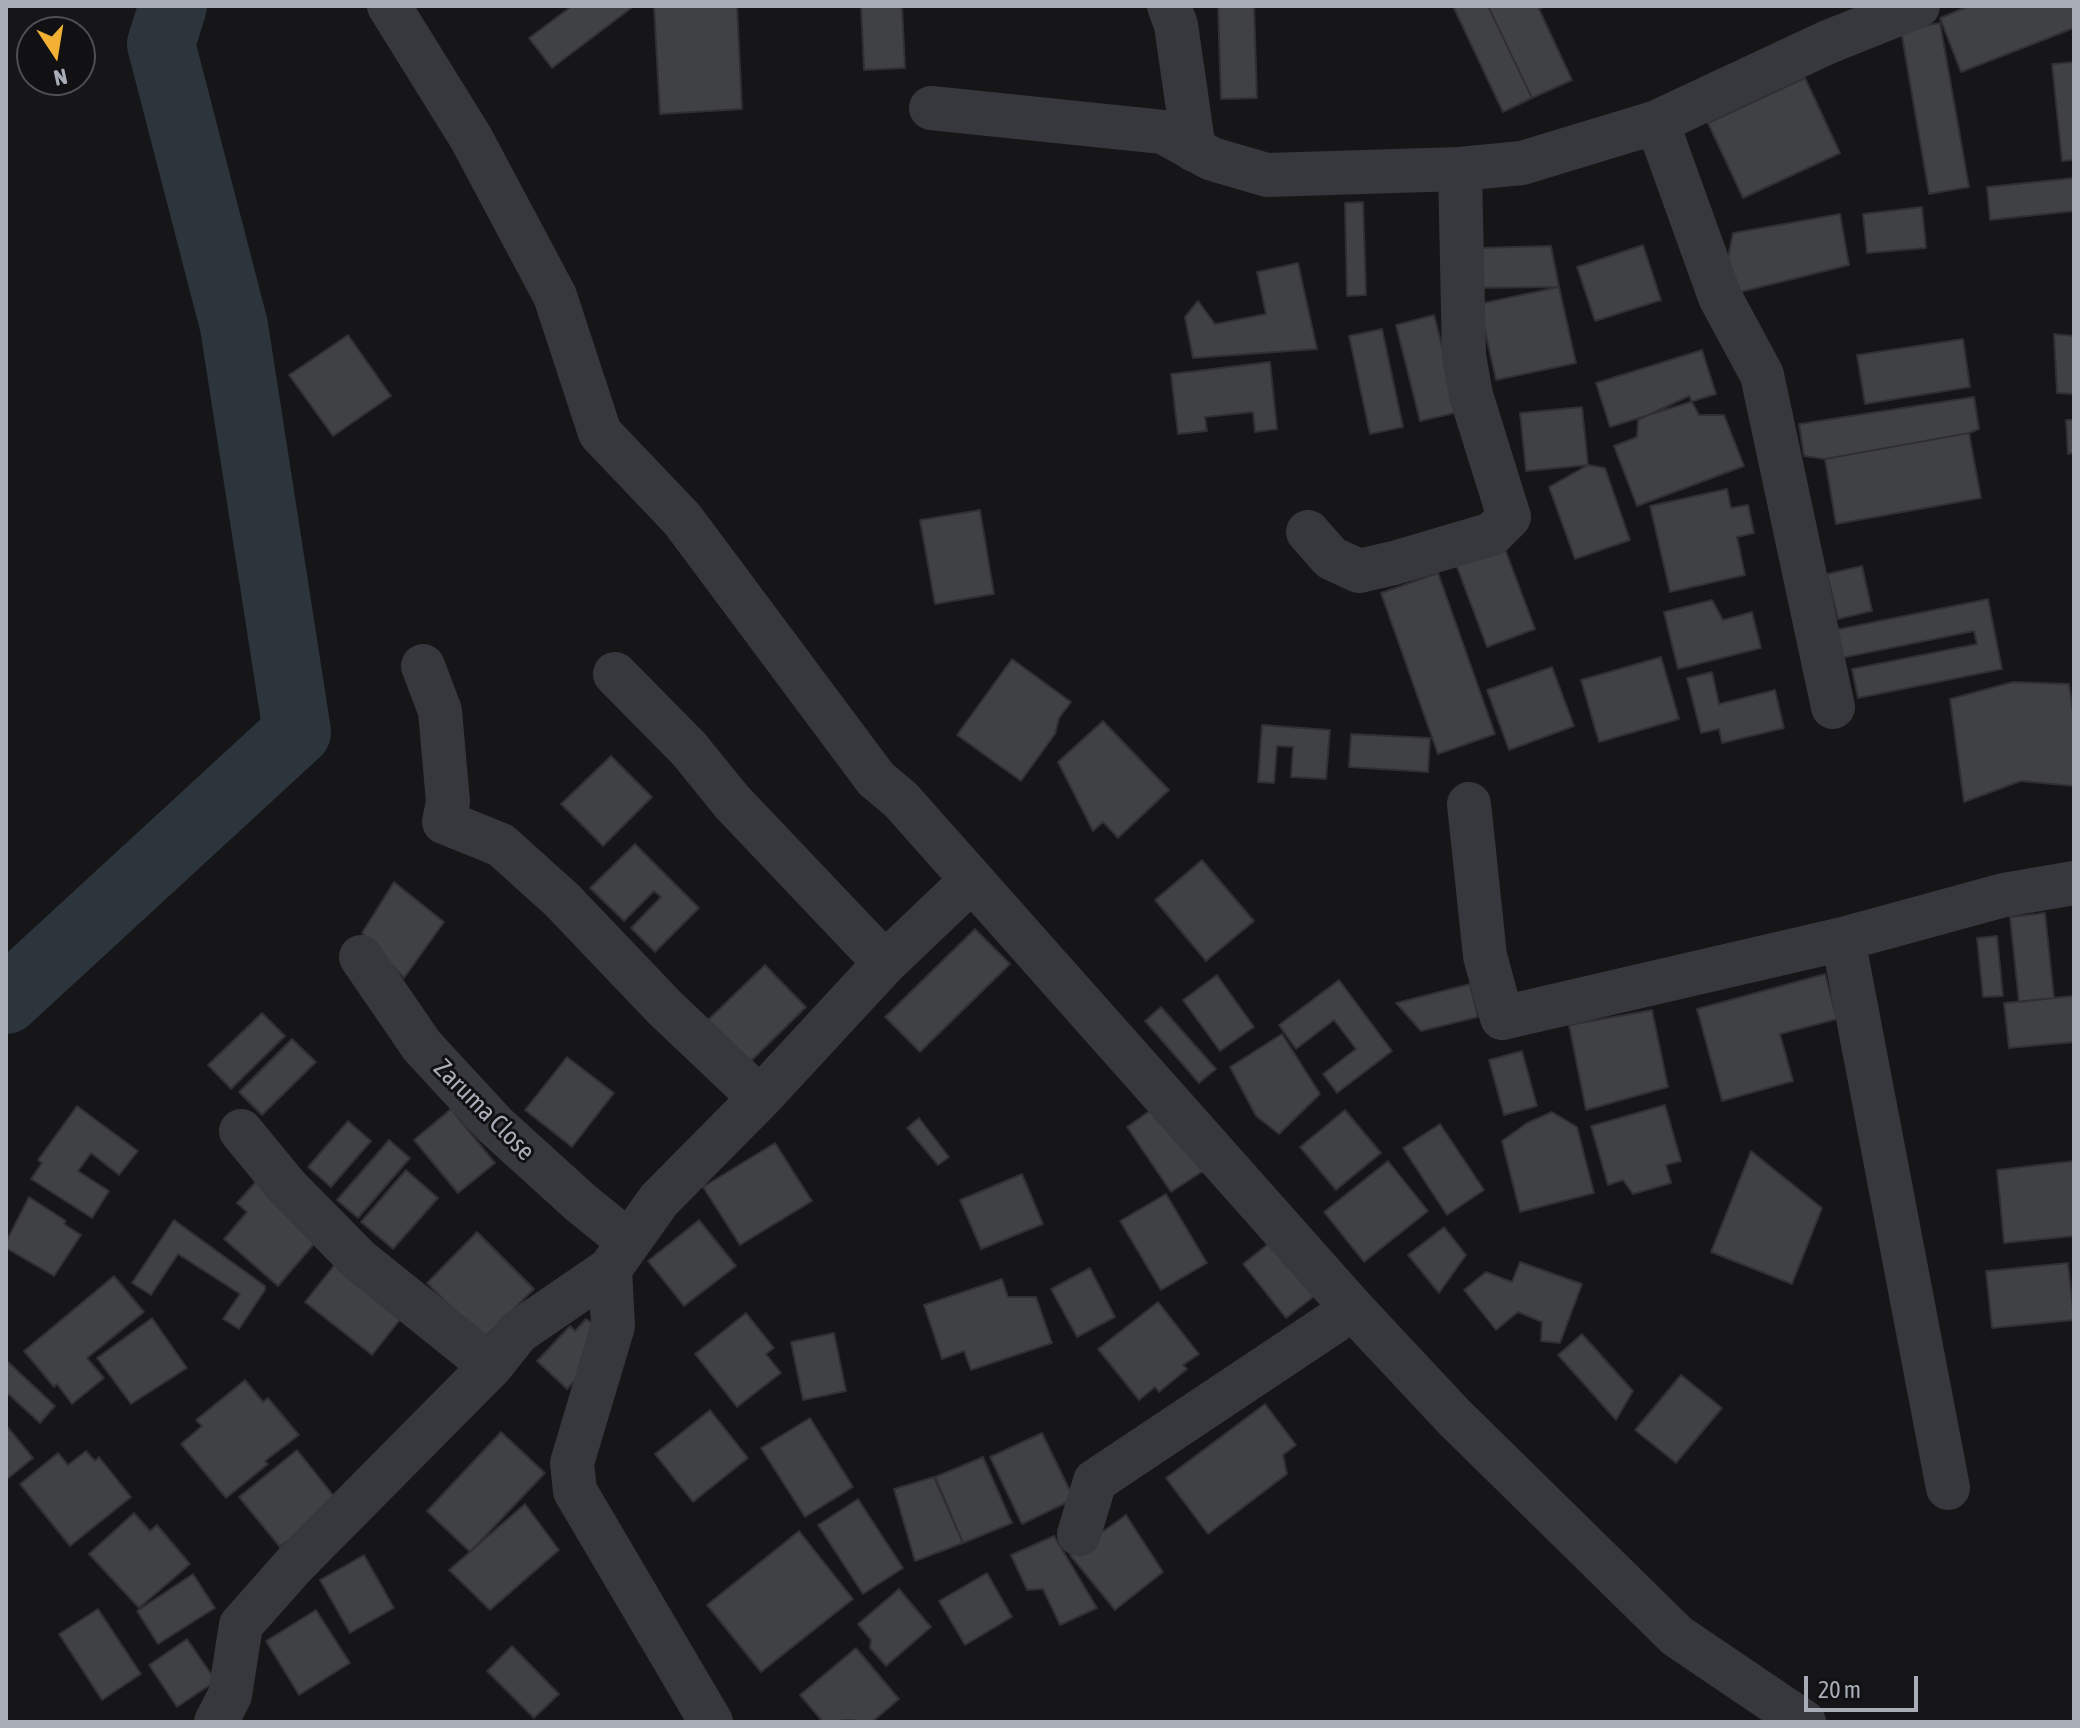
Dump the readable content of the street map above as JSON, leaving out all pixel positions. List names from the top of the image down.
{
  "streets": {
    "street": ["Zaruma Close"]
  },
  "scale_bar": "20 m",
  "north": "bottom"
}
